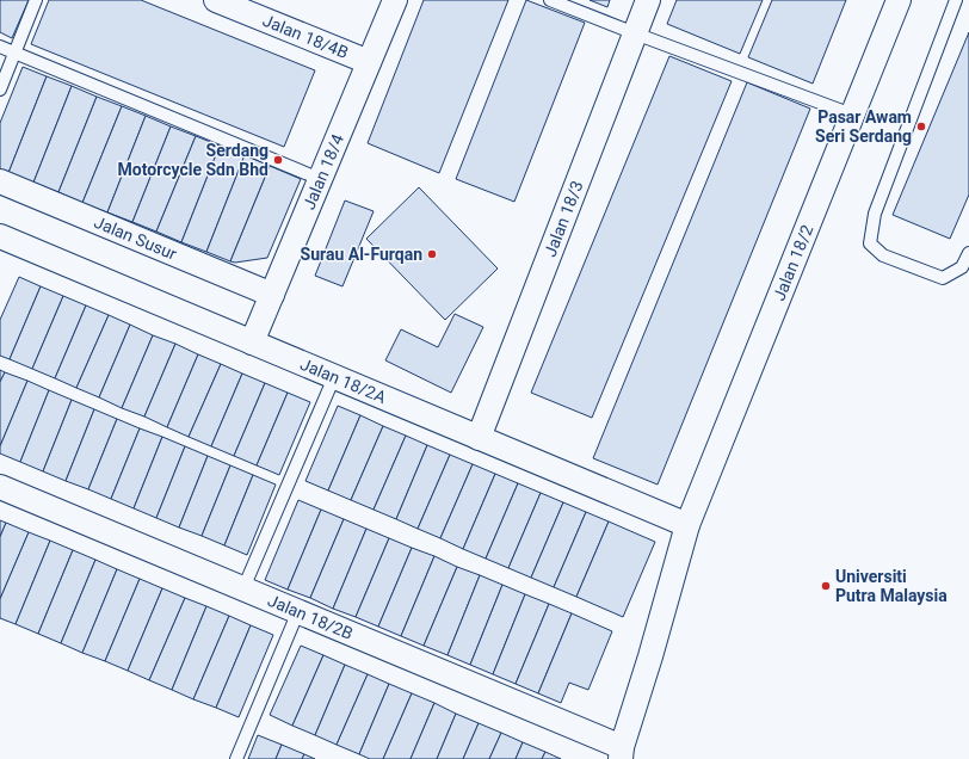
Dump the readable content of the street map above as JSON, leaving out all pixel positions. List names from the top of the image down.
{
  "streets": {
    "street": [
      "Jalan 18/4B",
      "Jalan 18/4",
      "Jalan 18/3",
      "Jalan Susur",
      "Jalan 18/2",
      "Jalan 18/2A",
      "Jalan 18/2B"
    ]
  },
  "crossings": [
    ["Jalan 18/4B", "Jalan 18/4"],
    ["Jalan 18/4", "Jalan Susur"],
    ["Jalan 18/4", "Jalan 18/2A"],
    ["Jalan 18/3", "Jalan 18/2A"],
    ["Jalan 18/2", "Jalan 18/2A"],
    ["Jalan 18/2", "Jalan 18/2B"]
  ],
  "places": [
    "Pasar Awam Seri Serdang",
    "Serdang Motorcycle Sdn Bhd",
    "Surau Al-Furqan",
    "Universiti Putra Malaysia"
  ]
}
